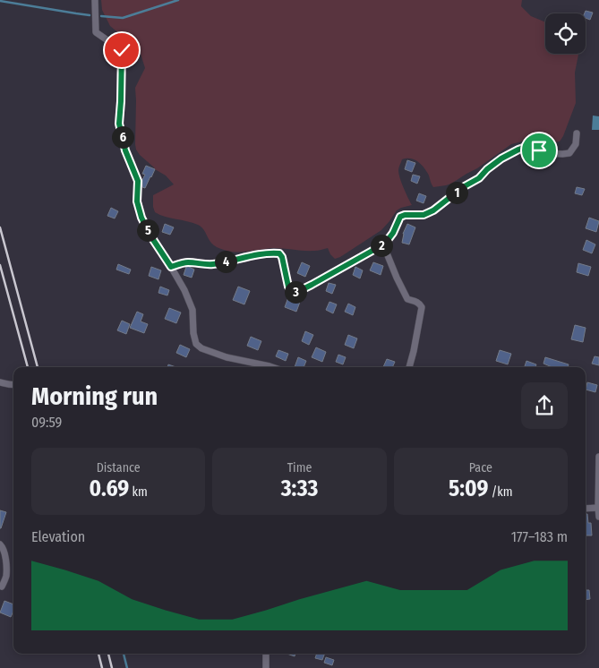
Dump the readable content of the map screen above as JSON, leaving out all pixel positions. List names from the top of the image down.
{
  "page": {
    "pins": [
      "6",
      "1",
      "5",
      "2",
      "4",
      "3"
    ],
    "heading": ["Morning run", "09:59"],
    "stats": [
      ["Distance", "0.69 km"],
      ["Time", "3:33"],
      ["Pace", "5:09 /km"]
    ],
    "chart": ["Elevation", "177–183 m"]
  }
}
